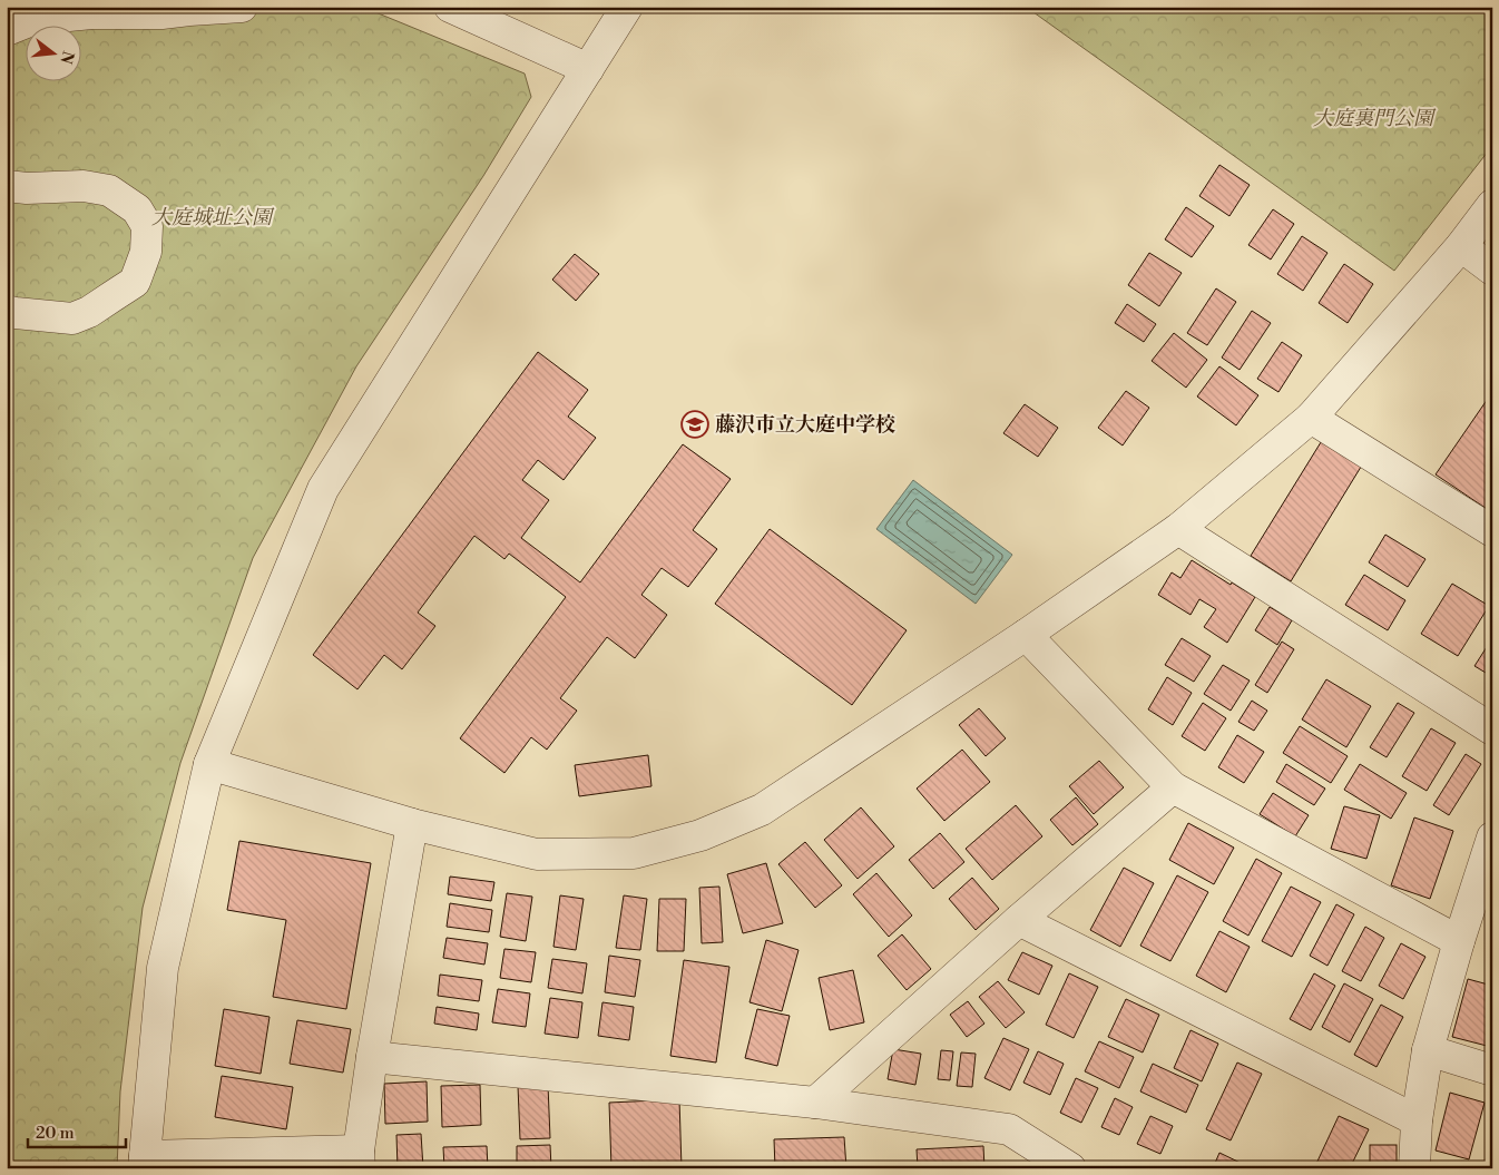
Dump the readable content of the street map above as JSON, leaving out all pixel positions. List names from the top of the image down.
{
  "parks": ["大庭裏門公園", "大庭城址公園"],
  "places": {
    "school or university": ["藤沢市立大庭中学校"]
  },
  "scale_bar": "20 m",
  "north": "right"
}
